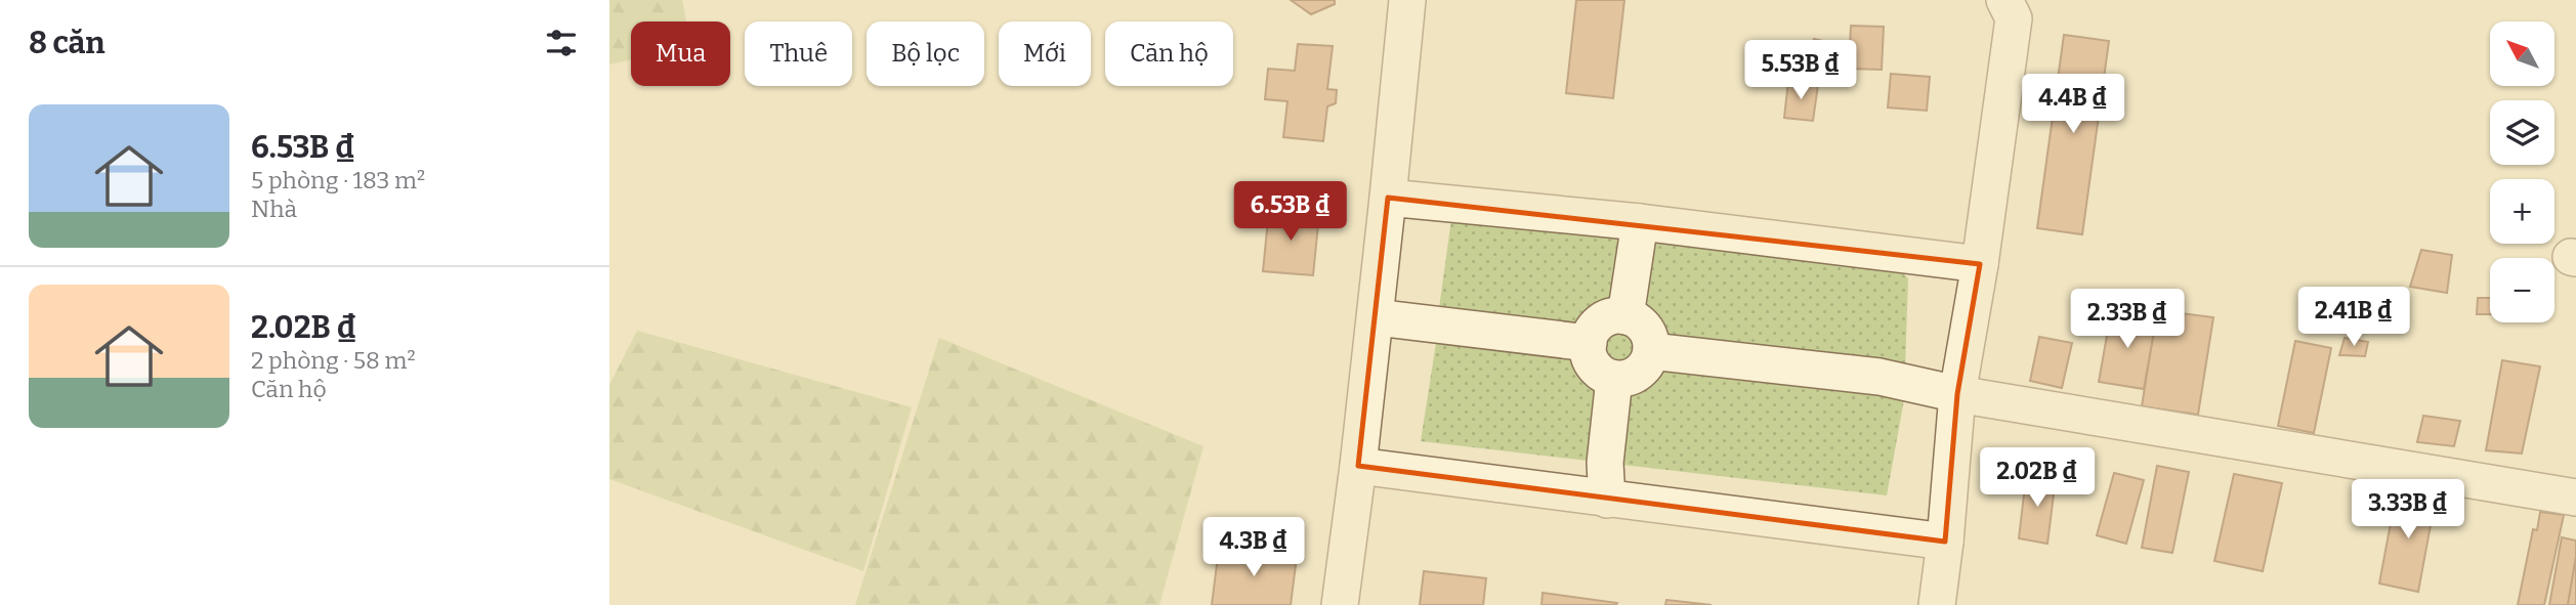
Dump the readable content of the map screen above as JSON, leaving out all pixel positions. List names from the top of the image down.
{
  "north": "top left",
  "page": {
    "heading": "8 căn",
    "map_buttons": ["+", "−"],
    "chip": [
      "Mua",
      "Thuê",
      "Bộ lọc",
      "Mới",
      "Căn hộ"
    ],
    "price": [
      "5.53B ₫",
      "4.4B ₫",
      "6.53B ₫",
      "2.41B ₫",
      "2.33B ₫",
      "2.02B ₫",
      "3.33B ₫",
      "4.3B ₫"
    ],
    "list": [
      {
        "name": "6.53B ₫",
        "note": "5 phòng · 183 m² · Nhà"
      },
      {
        "name": "2.02B ₫",
        "note": "2 phòng · 58 m² · Căn hộ"
      }
    ]
  }
}
